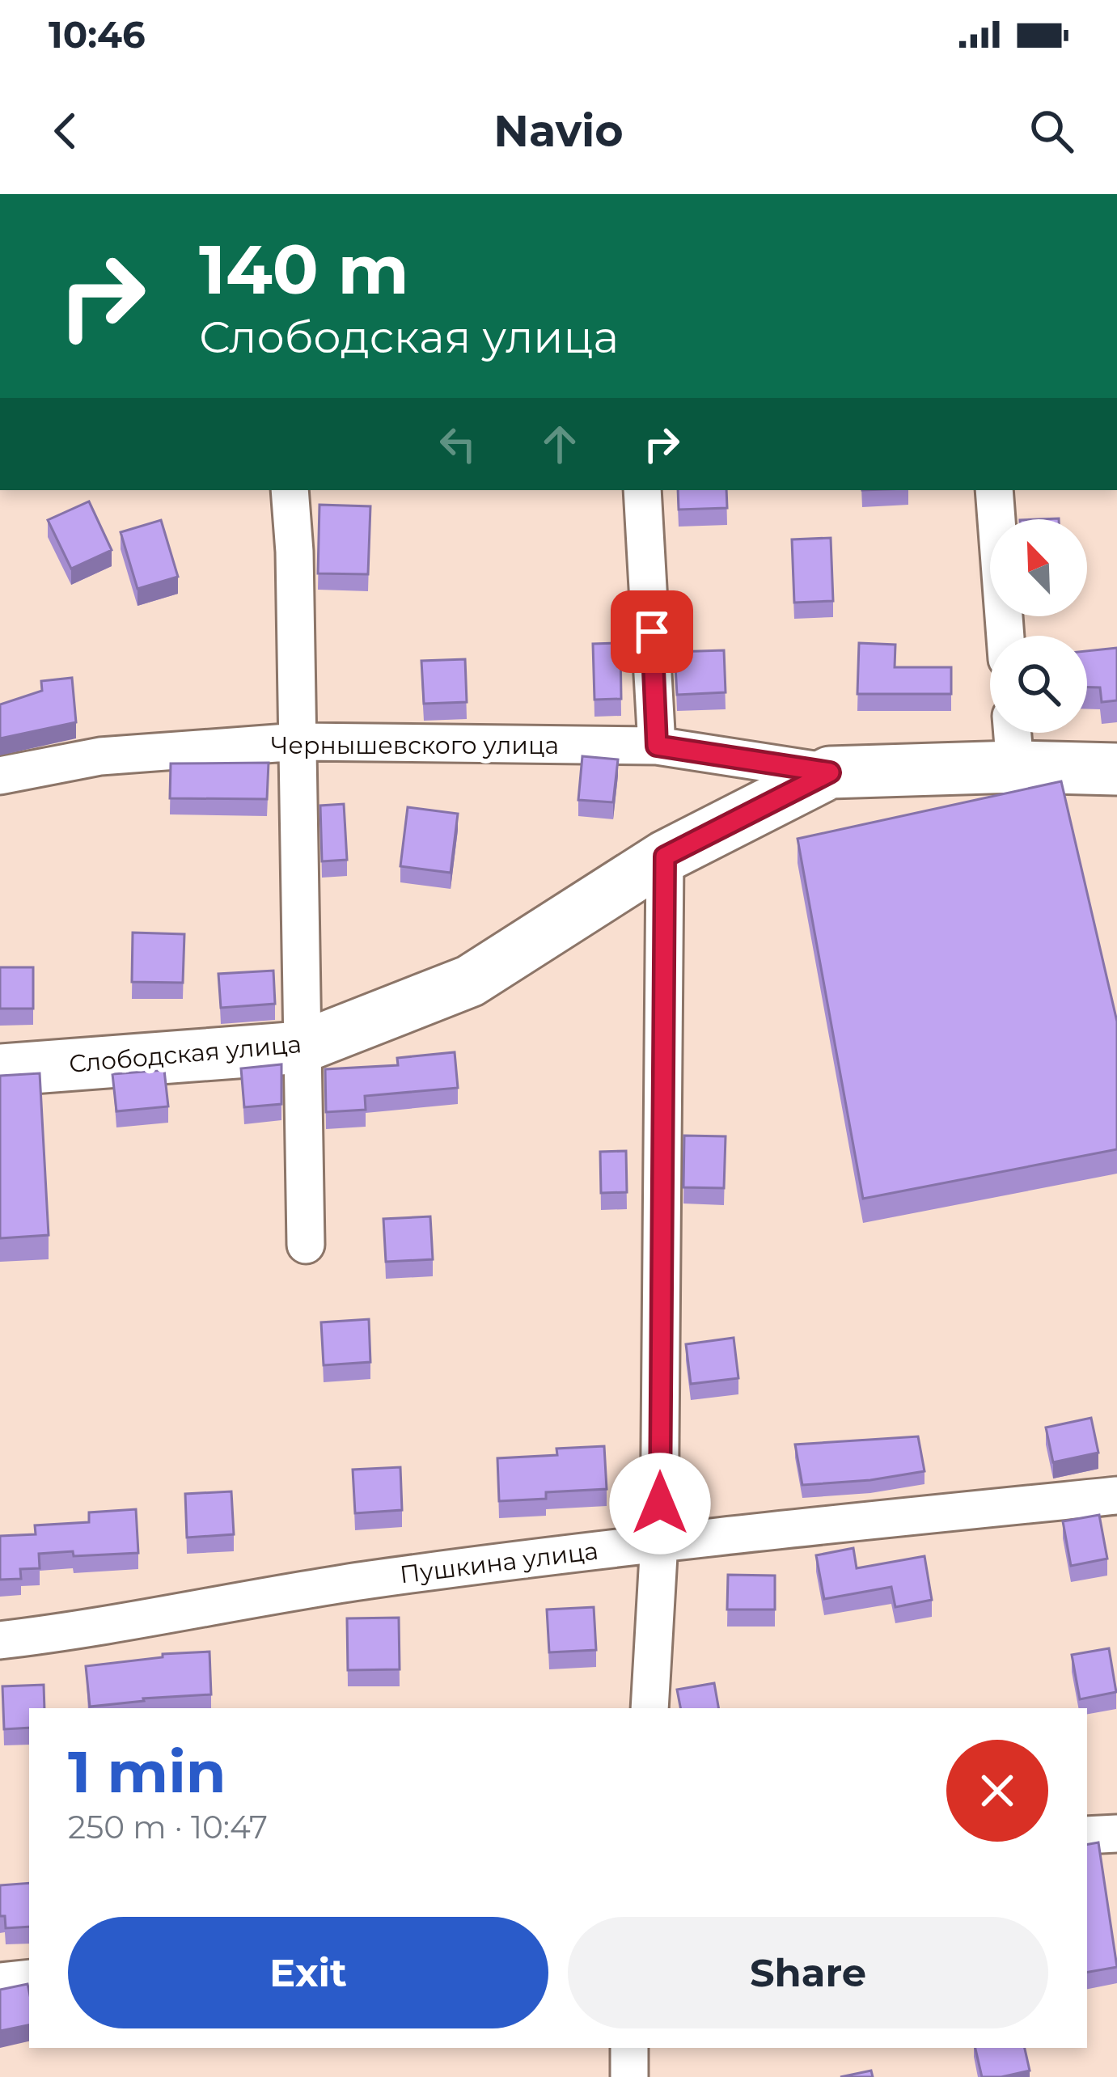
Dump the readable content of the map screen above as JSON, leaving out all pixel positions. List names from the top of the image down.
{
  "streets": {
    "street": ["Чернышевского улица", "Слободская улица", "Пушкина улица"]
  },
  "crossings": [
    ["Чернышевского улица", "Слободская улица"]
  ],
  "north": "top left",
  "page": {
    "status": "10:46",
    "header": "Navio",
    "turn": ["140 m", "Слободская улица"],
    "heading": ["1 min", "250 m · 10:47"],
    "buttons": ["Exit", "Share"]
  }
}
